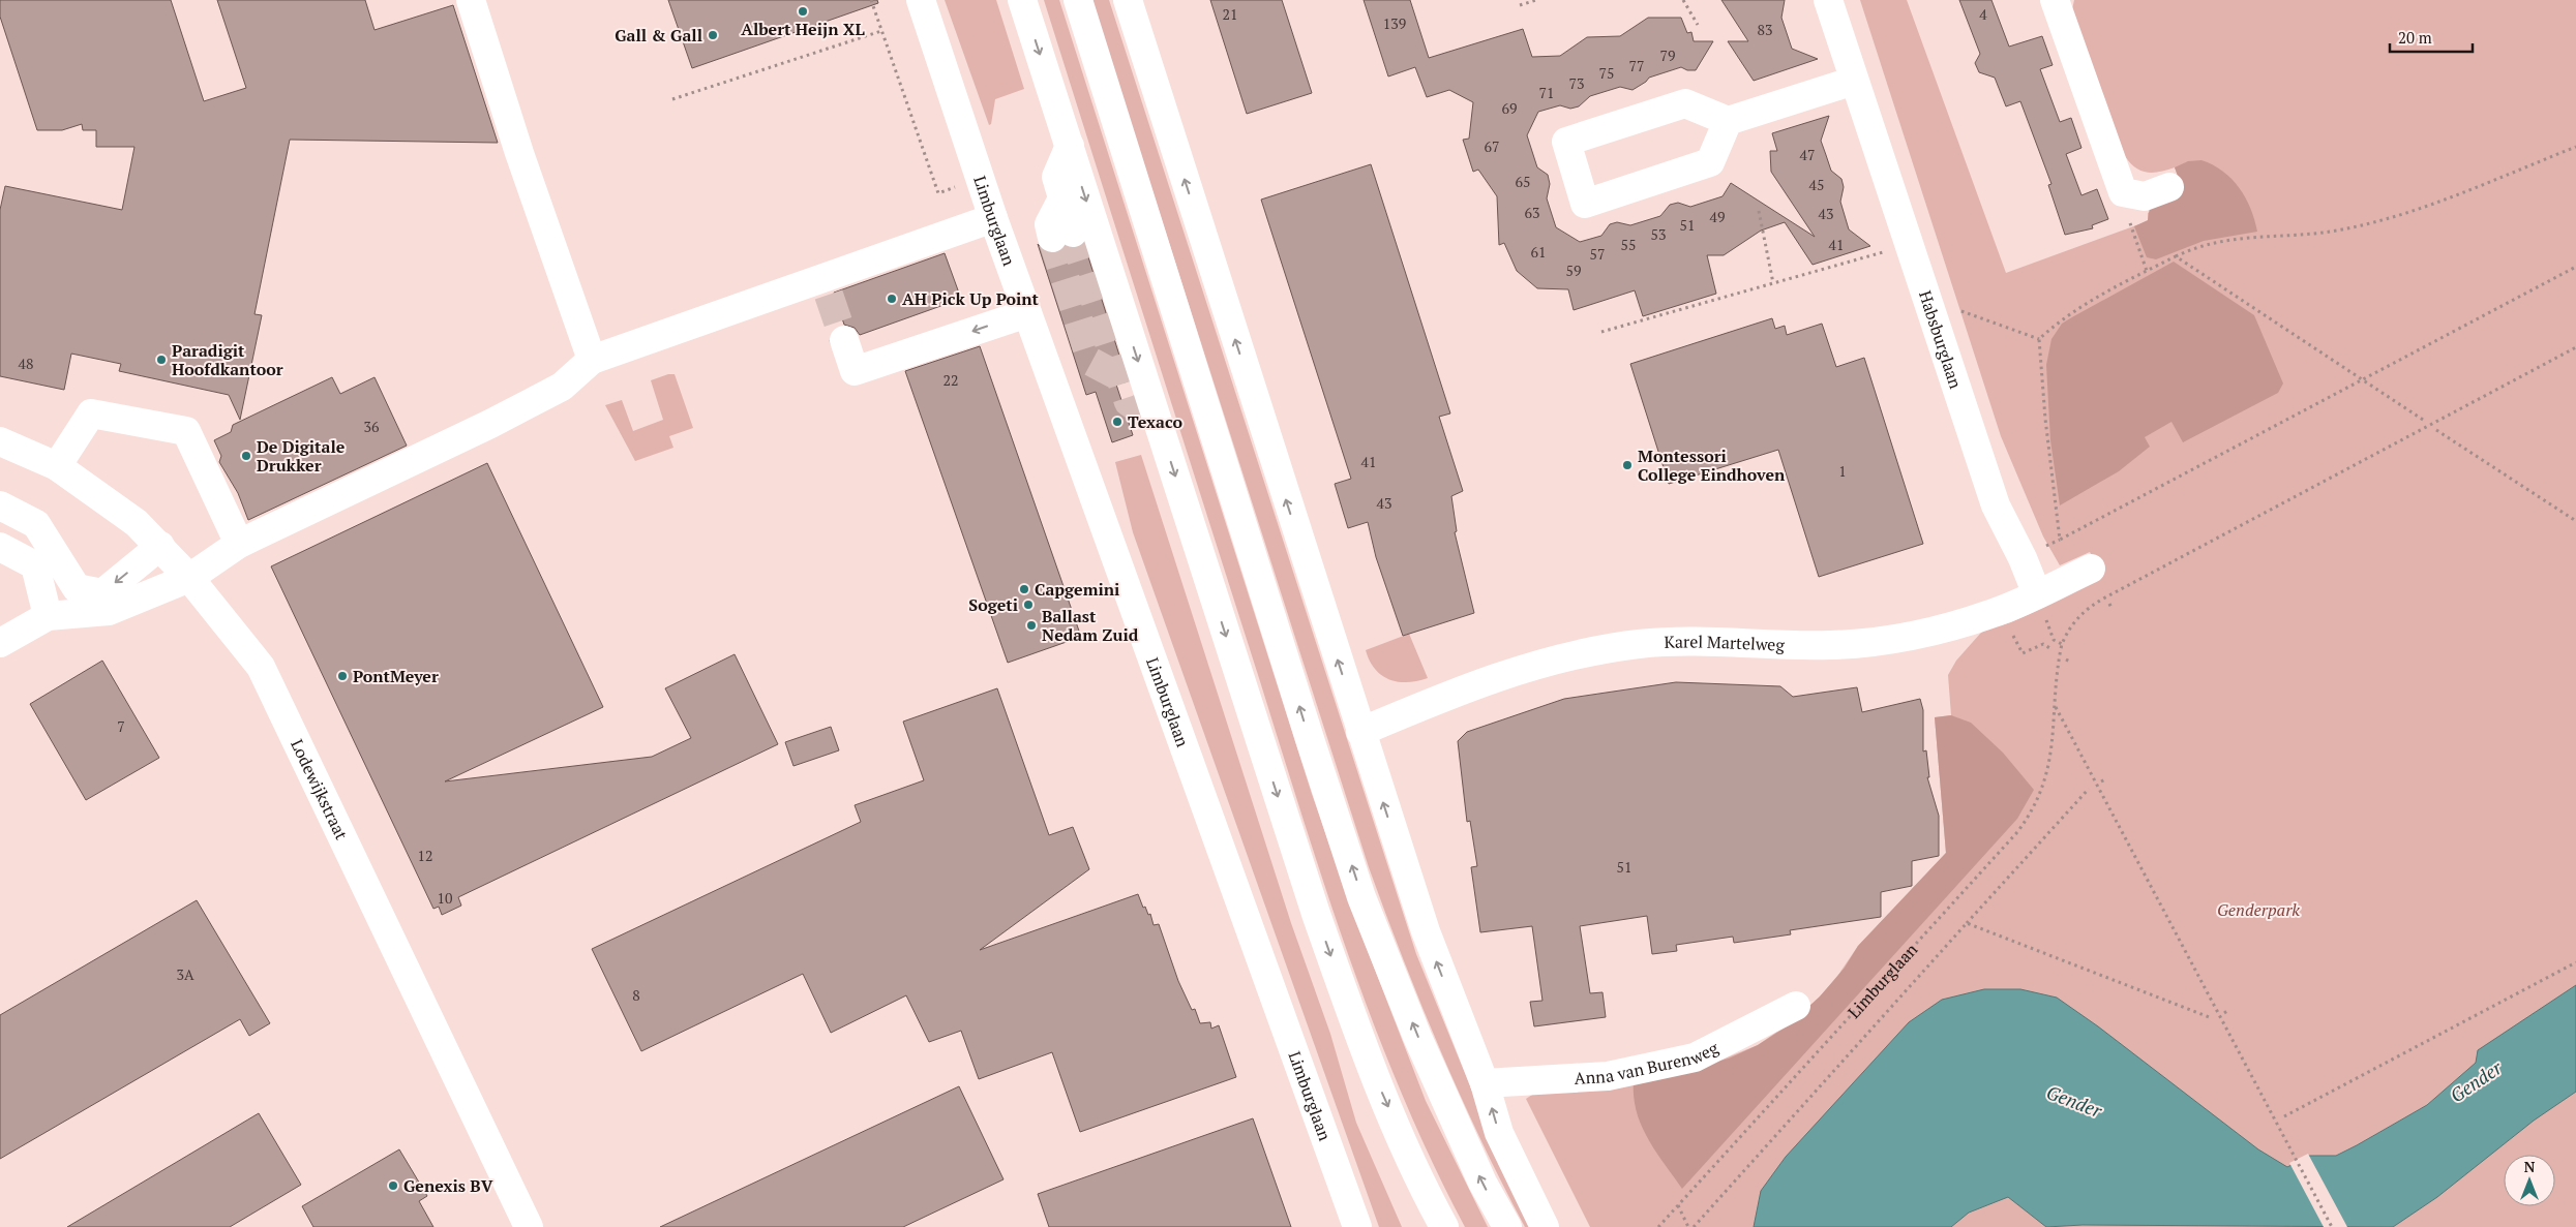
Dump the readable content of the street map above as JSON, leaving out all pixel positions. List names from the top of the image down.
{
  "streets": {
    "street": [
      "Limburglaan",
      "Habsburglaan",
      "Karel Martelweg",
      "Lodewijkstraat",
      "Anna van Burenweg"
    ]
  },
  "crossings": [
    ["Habsburglaan", "Karel Martelweg"]
  ],
  "water": ["Gender"],
  "parks": ["Genderpark"],
  "places": [
    "Albert Heijn XL",
    "Gall & Gall",
    "AH Pick Up Point",
    "Paradigit Hoofdkantoor",
    "Texaco",
    "De Digitale Drukker",
    "Montessori College Eindhoven",
    "Capgemini",
    "Sogeti",
    "Ballast Nedam Zuid",
    "PontMeyer",
    "Genexis BV"
  ],
  "house_numbers": [
    "21",
    "4",
    "139",
    "83",
    "79",
    "77",
    "75",
    "73",
    "71",
    "69",
    "67",
    "47",
    "65",
    "45",
    "63",
    "43",
    "49",
    "51",
    "53",
    "55",
    "41",
    "61",
    "57",
    "59",
    "48",
    "22",
    "36",
    "41",
    "1",
    "43",
    "7",
    "12",
    "51",
    "10",
    "3A",
    "8"
  ],
  "scale_bar": "20 m",
  "north": "top"
}
